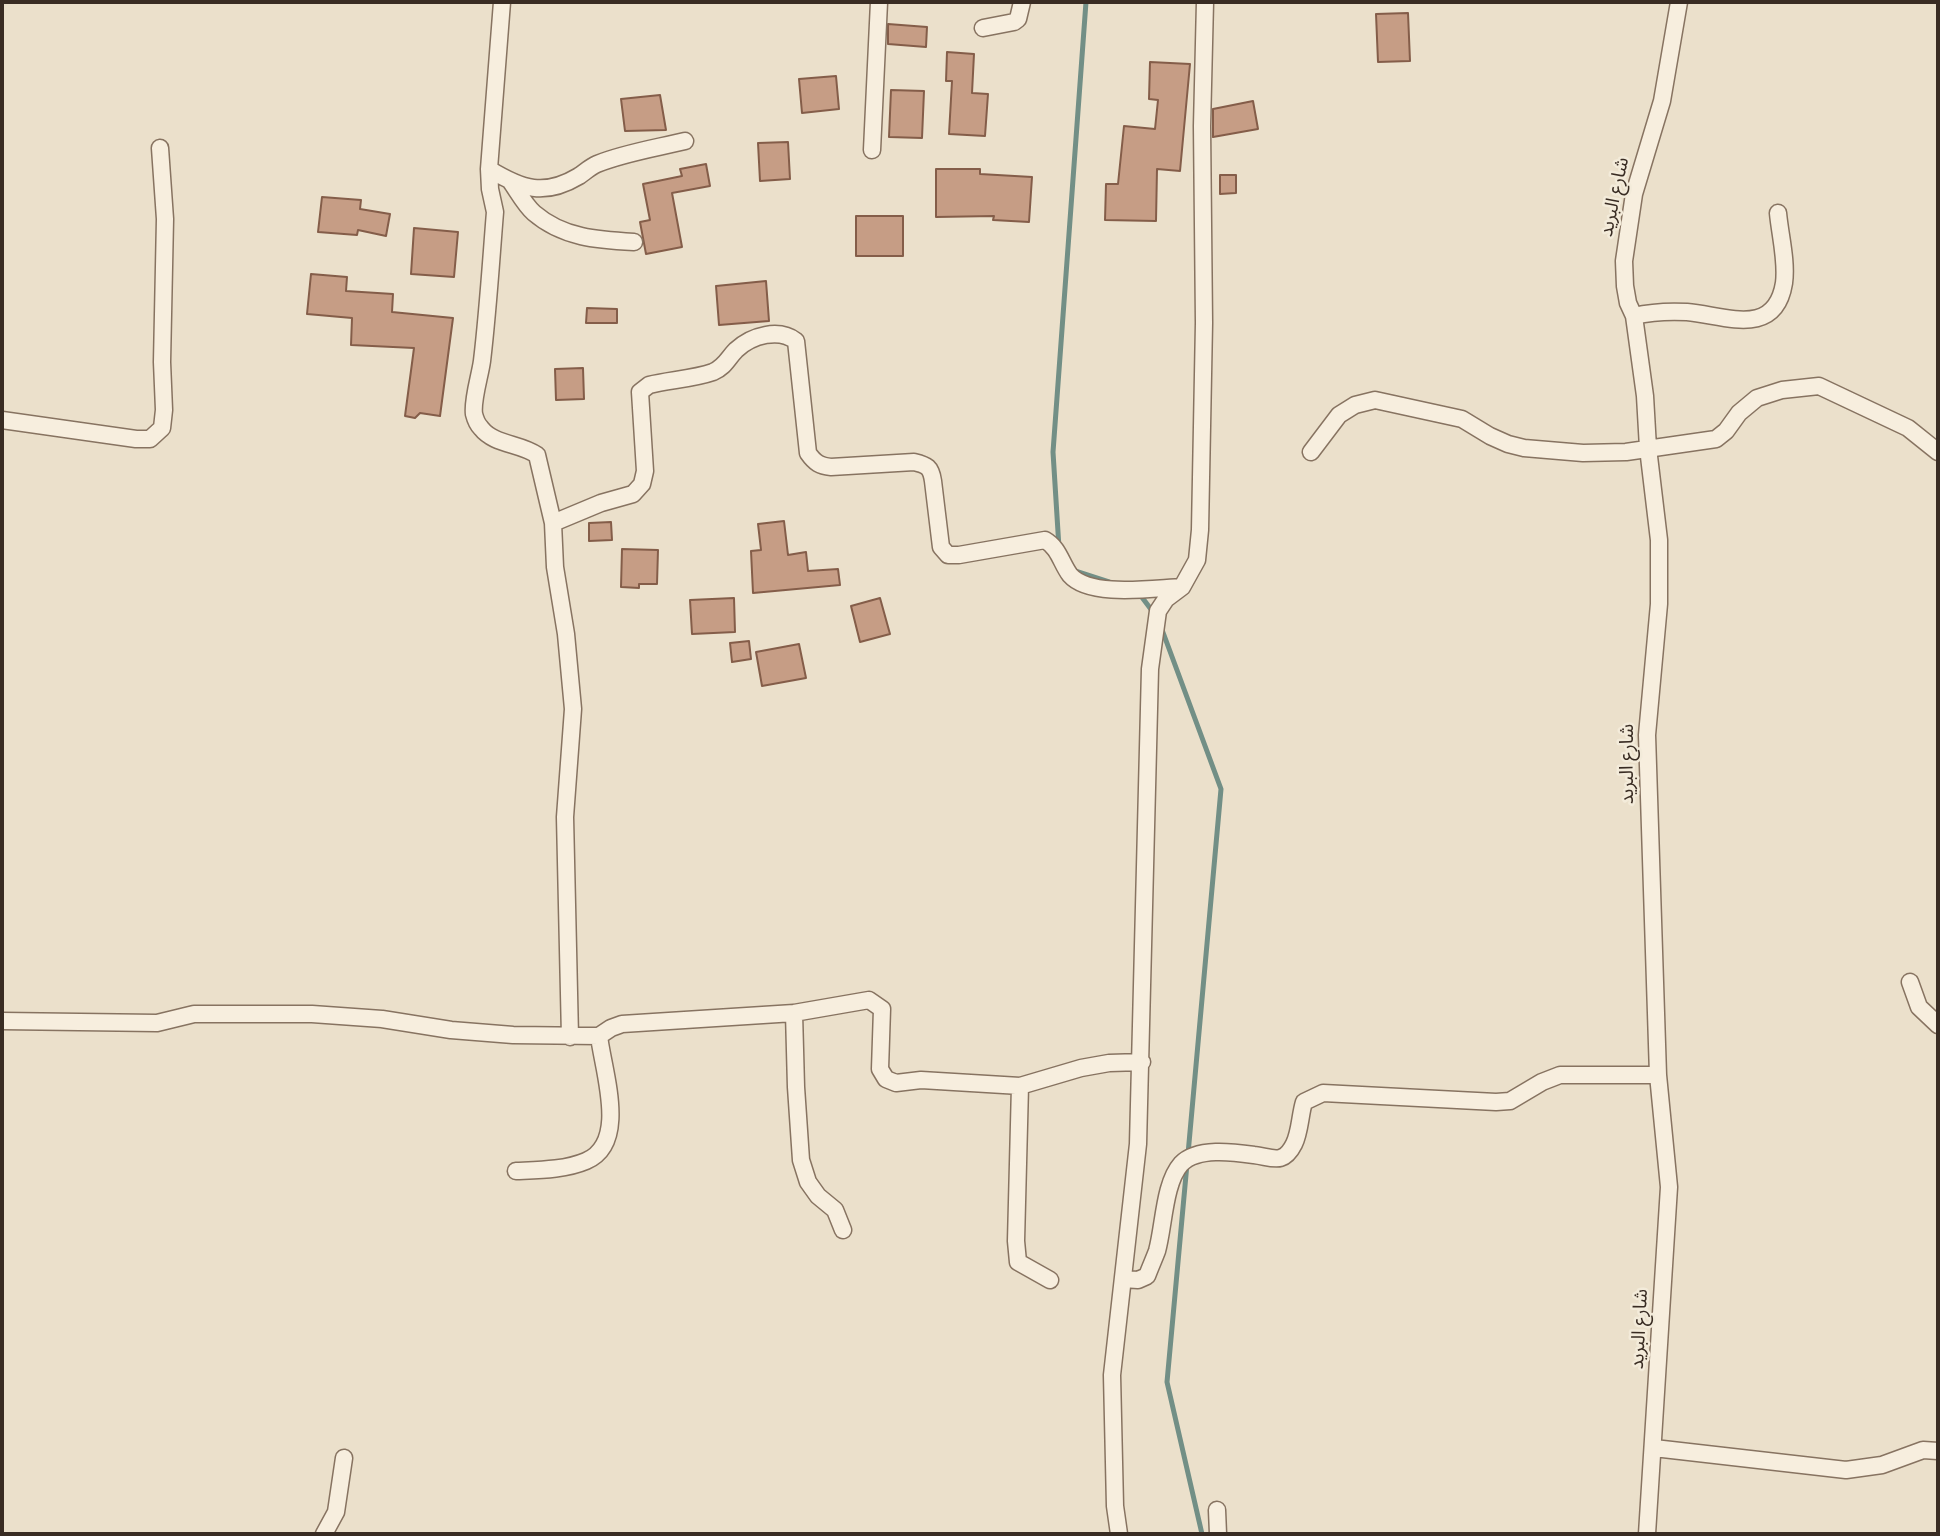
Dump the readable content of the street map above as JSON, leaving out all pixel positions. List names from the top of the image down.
{
  "streets": {
    "street": ["شارع البريد"]
  }
}
